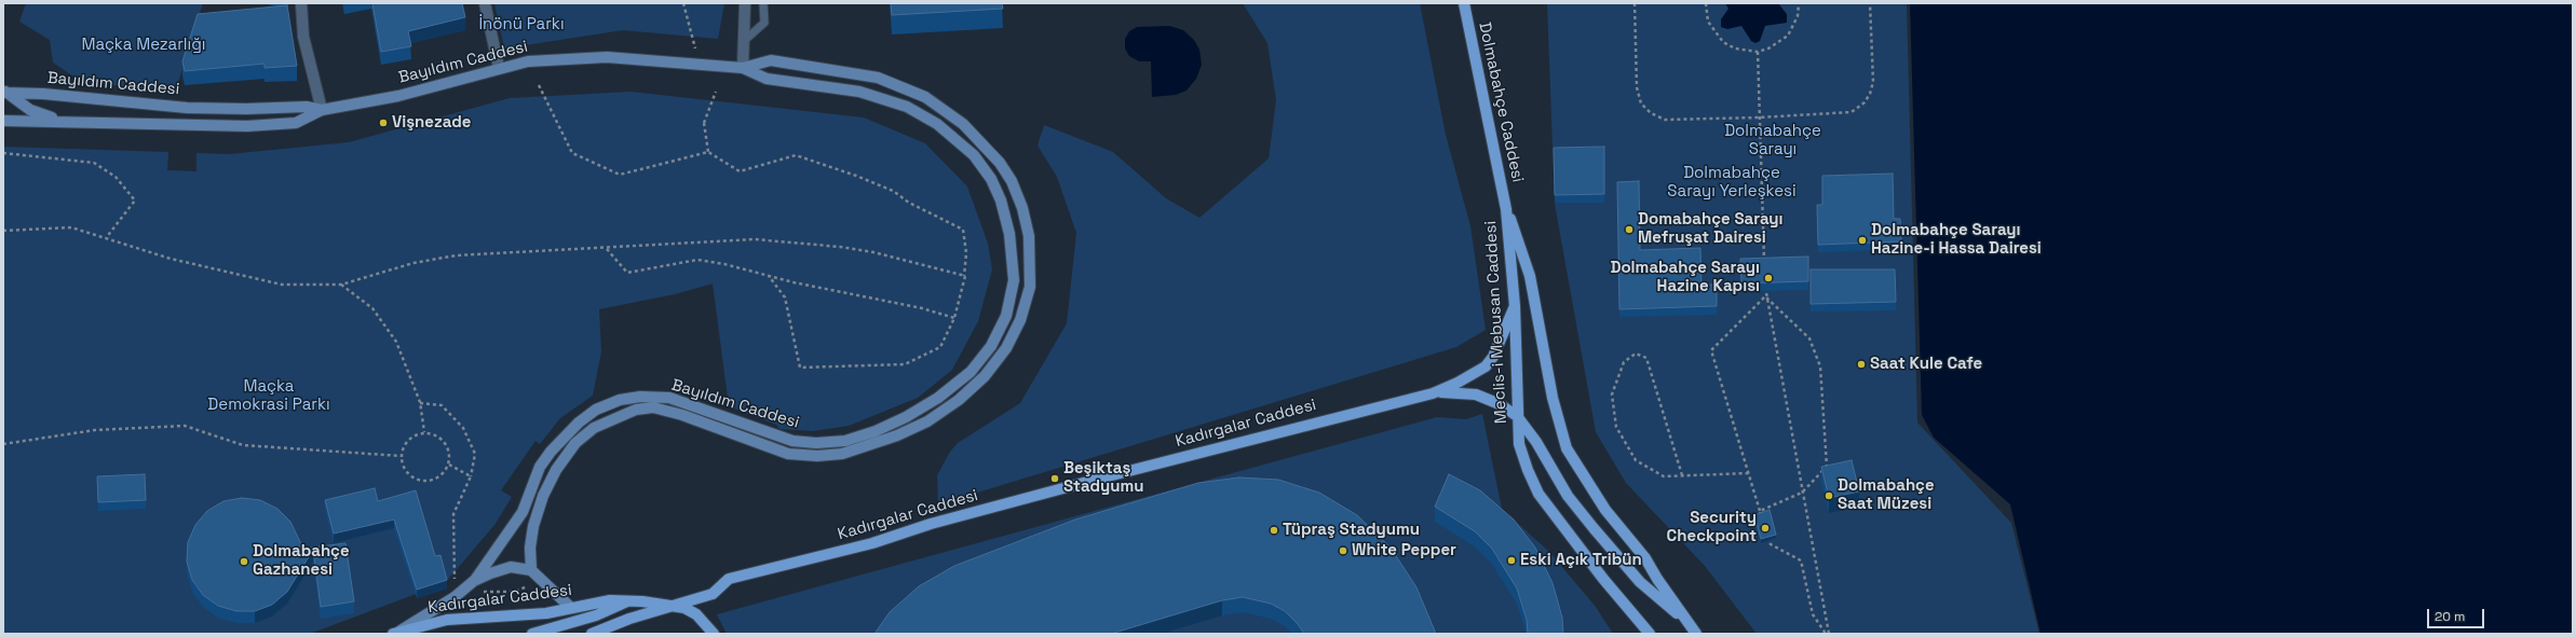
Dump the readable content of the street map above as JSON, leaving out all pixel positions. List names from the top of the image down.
{
  "streets": {
    "main road": [
      "Bayıldım Caddesi",
      "Dolmabahçe Caddesi",
      "Meclis-i Mebusan Caddesi",
      "Kadırgalar Caddesi"
    ]
  },
  "crossings": [
    ["Bayıldım Caddesi", "Kadırgalar Caddesi"],
    ["Dolmabahçe Caddesi", "Meclis-i Mebusan Caddesi"],
    ["Meclis-i Mebusan Caddesi", "Kadırgalar Caddesi"]
  ],
  "parks": [
    "İnönü Parkı",
    "Maçka Mezarlığı",
    "Dolmabahçe Sarayı",
    "Dolmabahçe Sarayı Yerleşkesi",
    "Maçka Demokrasi Parkı"
  ],
  "places": [
    "Vişnezade",
    "Domabahçe Sarayı Mefruşat Dairesi",
    "Dolmabahçe Sarayı Hazine-i Hassa Dairesi",
    "Dolmabahçe Sarayı Hazine Kapısı",
    "Saat Kule Cafe",
    "Beşiktaş Stadyumu",
    "Dolmabahçe Saat Müzesi",
    "Security Checkpoint",
    "Tüpraş Stadyumu",
    "White Pepper",
    "Eski Açık Tribün",
    "Dolmabahçe Gazhanesi"
  ],
  "scale_bar": "20 m"
}
